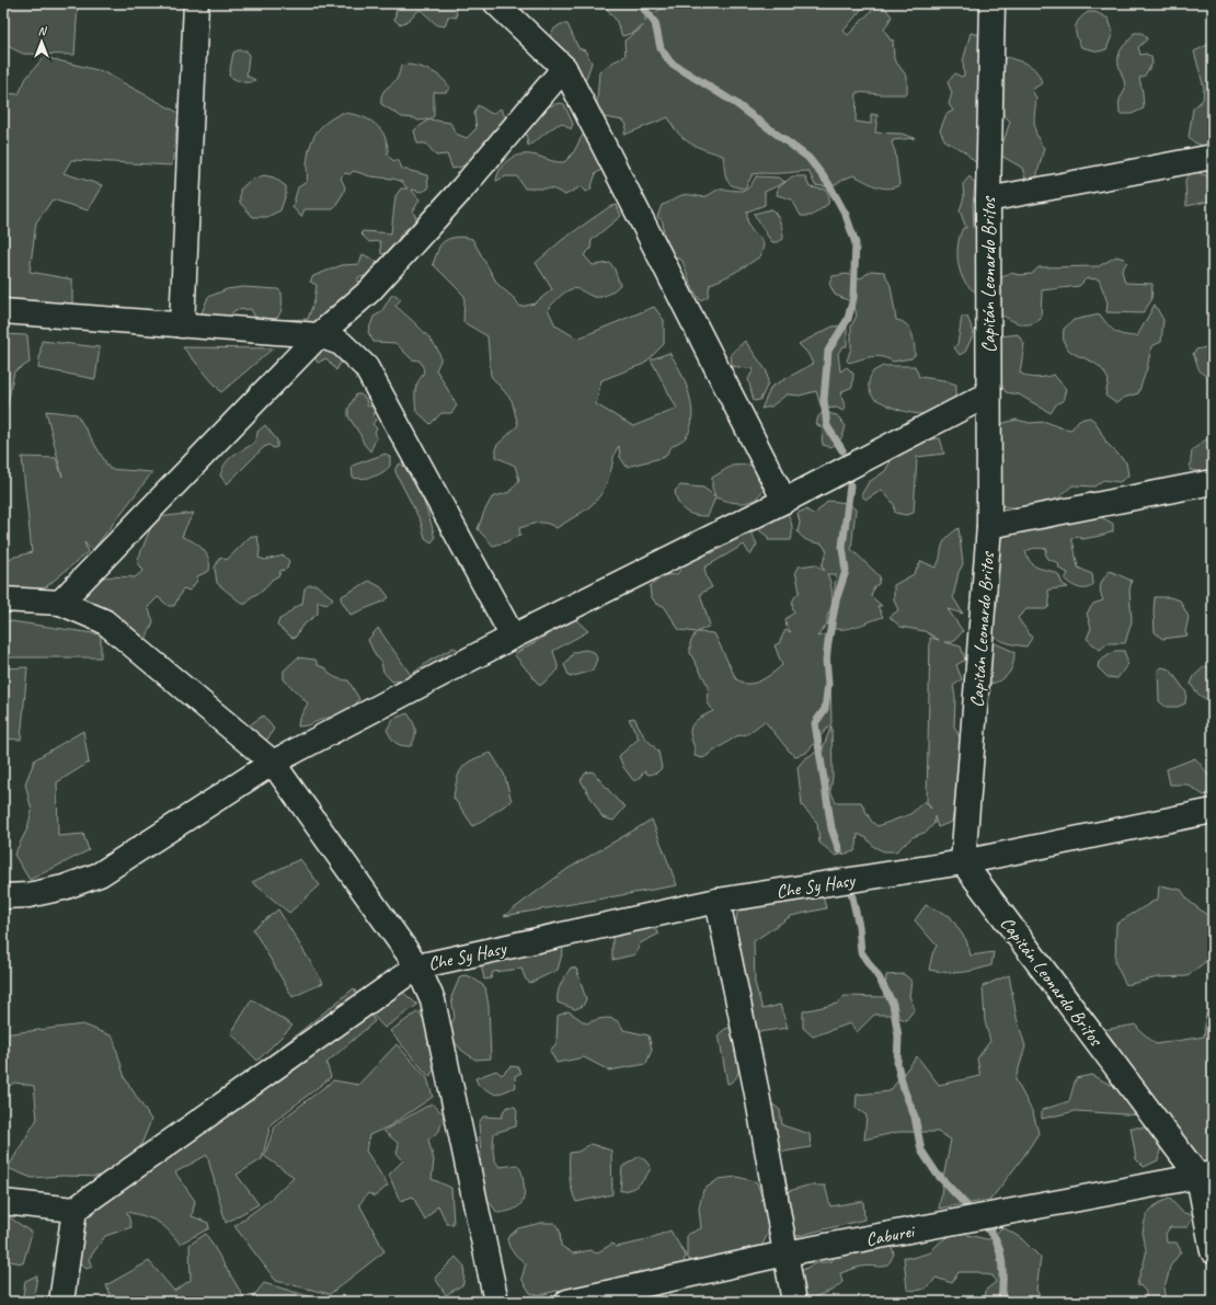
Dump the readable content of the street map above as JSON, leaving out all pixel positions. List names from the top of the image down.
{
  "streets": {
    "street": ["Capitán Leonardo Britos", "Che Sy Hasy", "Caburei"]
  },
  "crossings": [
    ["Capitán Leonardo Britos", "Che Sy Hasy"],
    ["Capitán Leonardo Britos", "Caburei"]
  ],
  "north": "top"
}
